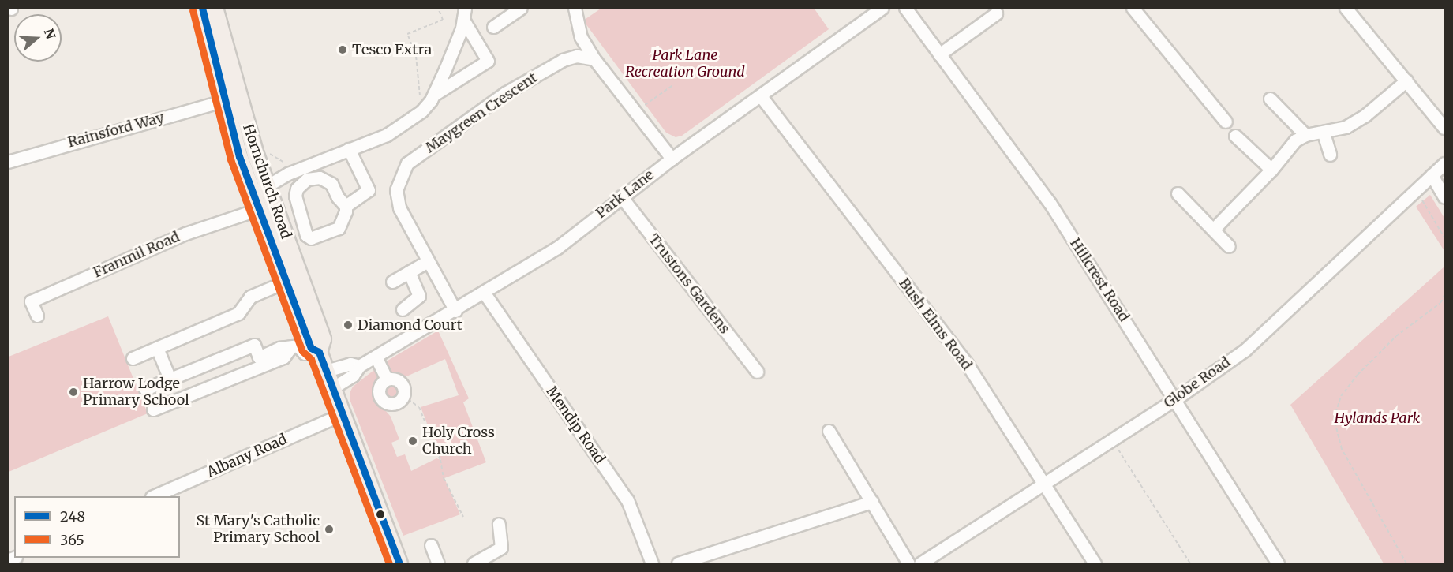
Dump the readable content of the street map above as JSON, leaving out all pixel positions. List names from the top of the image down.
{
  "streets": {
    "main road": ["Hornchurch Road"],
    "street": [
      "Maygreen Crescent",
      "Rainsford Way",
      "Park Lane",
      "Franmil Road",
      "Hillcrest Road",
      "Trustons Gardens",
      "Bush Elms Road",
      "Globe Road",
      "Mendip Road",
      "Albany Road"
    ]
  },
  "crossings": [
    ["Maygreen Crescent", "Park Lane"],
    ["Rainsford Way", "Hornchurch Road"],
    ["Hornchurch Road", "Park Lane"],
    ["Hornchurch Road", "Franmil Road"],
    ["Hornchurch Road", "Albany Road"],
    ["Park Lane", "Trustons Gardens"],
    ["Park Lane", "Bush Elms Road"],
    ["Park Lane", "Mendip Road"],
    ["Hillcrest Road", "Globe Road"],
    ["Bush Elms Road", "Globe Road"]
  ],
  "parks": ["Park Lane Recreation Ground", "Hylands Park"],
  "places": [
    "Tesco Extra",
    "Diamond Court",
    "Harrow Lodge Primary School",
    "Holy Cross Church",
    "St Mary's Catholic Primary School"
  ],
  "lines": ["transit line 248", "transit line 365"],
  "legend": ["248", "365"],
  "north": "right"
}
